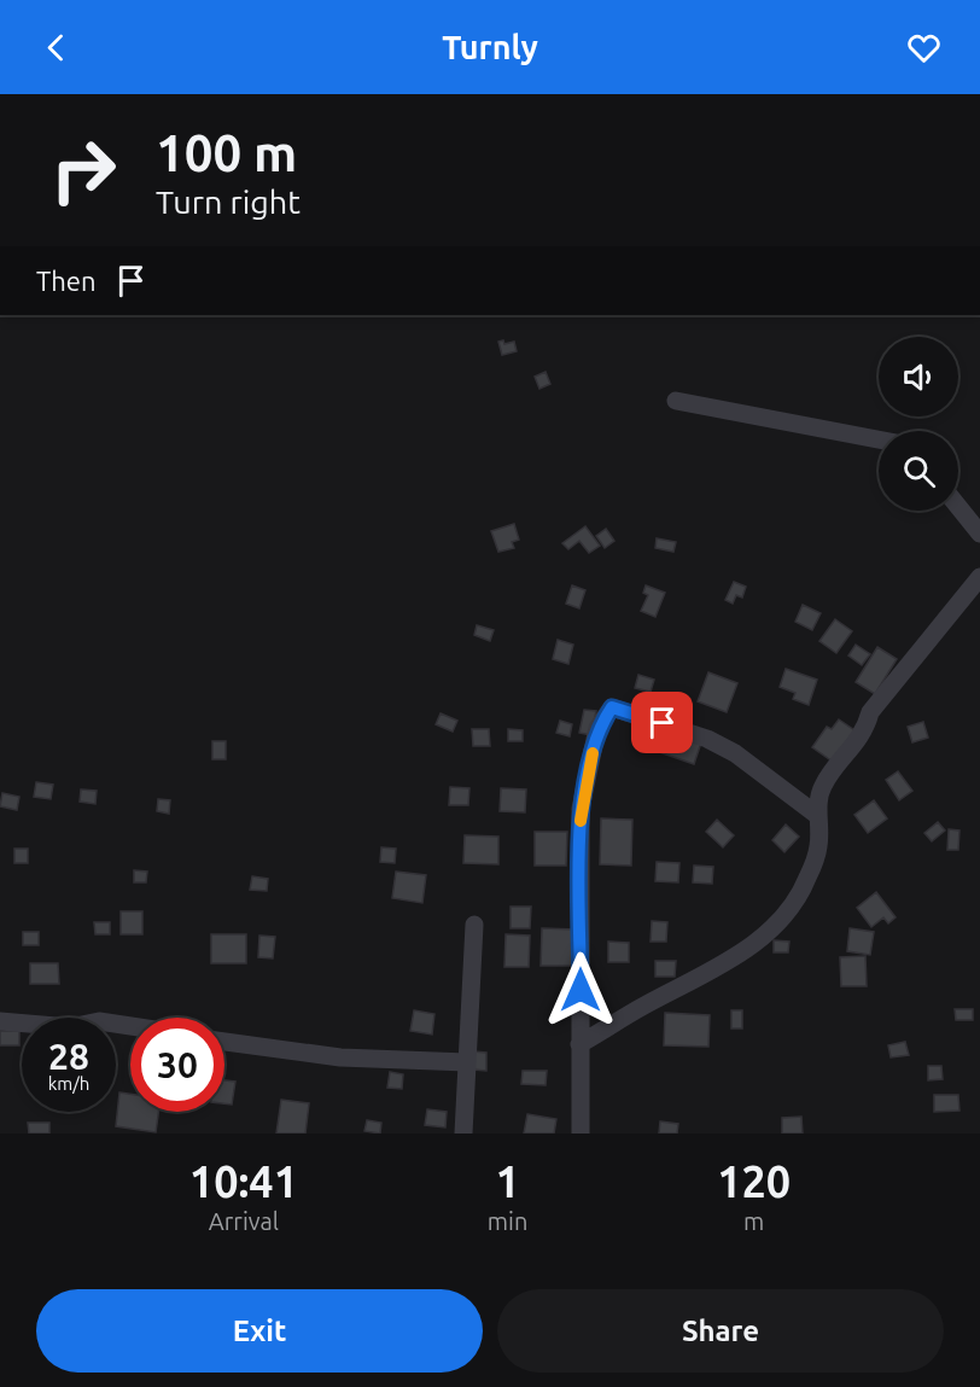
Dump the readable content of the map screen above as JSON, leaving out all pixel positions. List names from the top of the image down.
{
  "page": {
    "header": "Turnly",
    "turn": ["100 m", "Turn right"],
    "then": "Then",
    "speed": "28 km/h",
    "limit": "30",
    "eta": [
      "10:41",
      "Arrival",
      "1",
      "min",
      "120",
      "m"
    ],
    "buttons": ["Exit", "Share"]
  }
}
